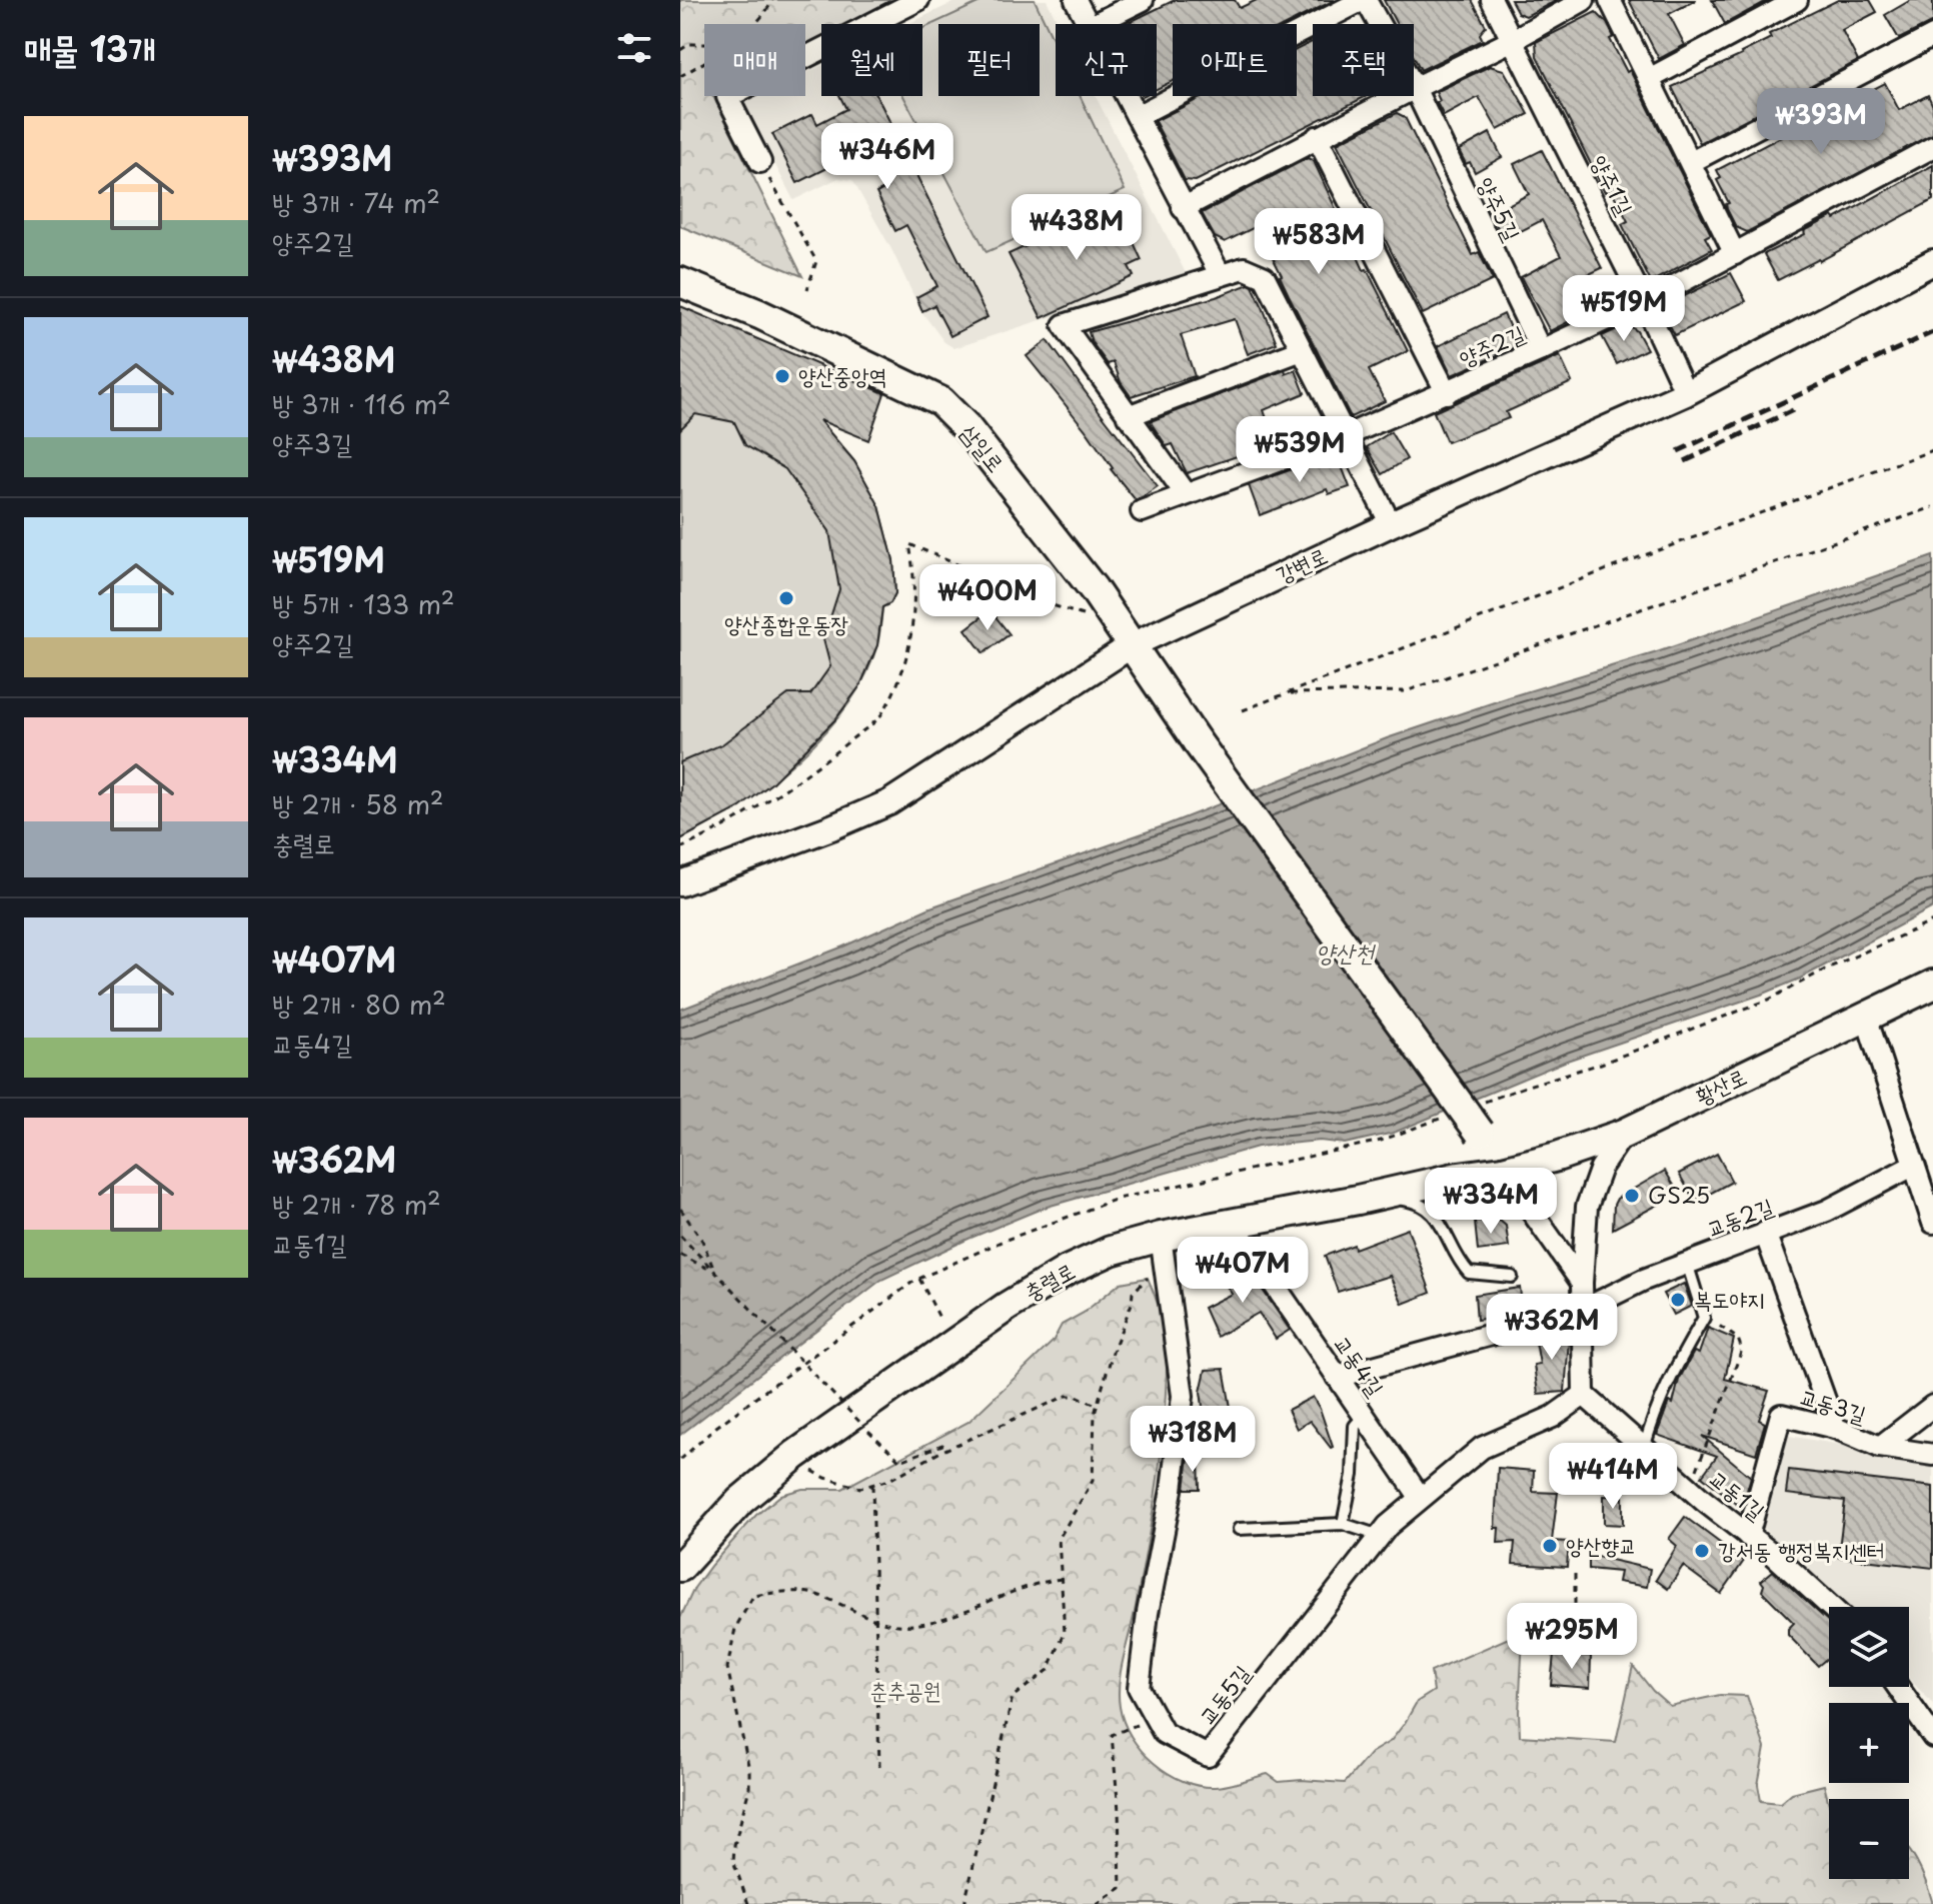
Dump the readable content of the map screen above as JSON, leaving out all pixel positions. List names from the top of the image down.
{
  "streets": {
    "main road": ["삼일로", "황산로", "충렬로"],
    "street": [
      "양주1길",
      "양주5길",
      "양주2길",
      "강변로",
      "교동2길",
      "교동4길",
      "교동3길",
      "교동1길",
      "교동5길"
    ]
  },
  "crossings": [
    ["양주1길", "양주2길"],
    ["양주1길", "강변로"],
    ["양주5길", "양주2길"],
    ["삼일로", "강변로"],
    ["삼일로", "황산로"],
    ["삼일로", "충렬로"],
    ["황산로", "충렬로"],
    ["교동2길", "교동4길"],
    ["충렬로", "교동4길"],
    ["충렬로", "교동5길"],
    ["교동4길", "교동5길"],
    ["교동3길", "교동1길"],
    ["교동1길", "교동5길"]
  ],
  "water": ["양산천"],
  "parks": ["춘추공원"],
  "places": [
    "양산중앙역",
    "양산종합운동장",
    "GS25",
    "복도야지",
    "양산향교",
    "강서동 행정복지센터"
  ],
  "page": {
    "heading": "매물 13개",
    "chip": [
      "매매",
      "월세",
      "필터",
      "신규",
      "아파트",
      "주택"
    ],
    "price": [
      "₩393M",
      "₩346M",
      "₩438M",
      "₩583M",
      "₩519M",
      "₩539M",
      "₩400M",
      "₩334M",
      "₩407M",
      "₩362M",
      "₩318M",
      "₩414M",
      "₩295M"
    ],
    "list": [
      {
        "name": "₩393M",
        "note": "방 3개 · 74 m² · 양주2길"
      },
      {
        "name": "₩438M",
        "note": "방 3개 · 116 m² · 양주3길"
      },
      {
        "name": "₩519M",
        "note": "방 5개 · 133 m² · 양주2길"
      },
      {
        "name": "₩334M",
        "note": "방 2개 · 58 m² · 충렬로"
      },
      {
        "name": "₩407M",
        "note": "방 2개 · 80 m² · 교동4길"
      },
      {
        "name": "₩362M",
        "note": "방 2개 · 78 m² · 교동1길"
      }
    ],
    "map_buttons": ["+", "−"]
  }
}
